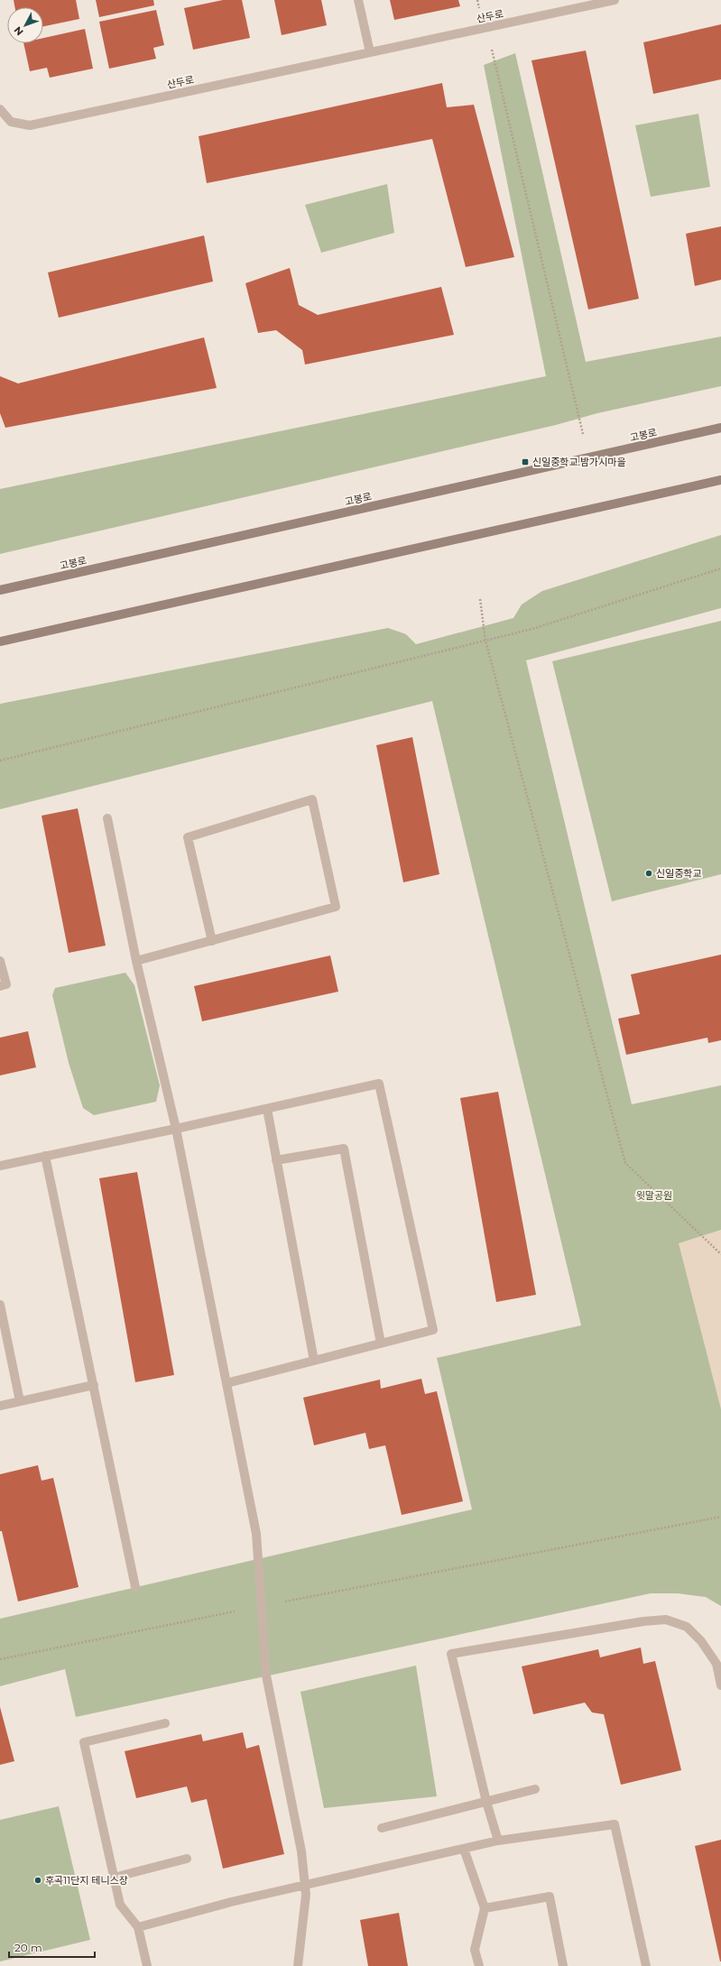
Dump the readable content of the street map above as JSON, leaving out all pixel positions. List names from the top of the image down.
{
  "streets": {
    "main road": ["고봉로"],
    "street": ["산두로"]
  },
  "parks": ["윗말공원"],
  "places": {
    "transit": ["신일중학교.밤가시마을"],
    "other": ["신일중학교", "후곡11단지 테니스장"]
  },
  "scale_bar": "20 m",
  "north": "bottom left"
}
